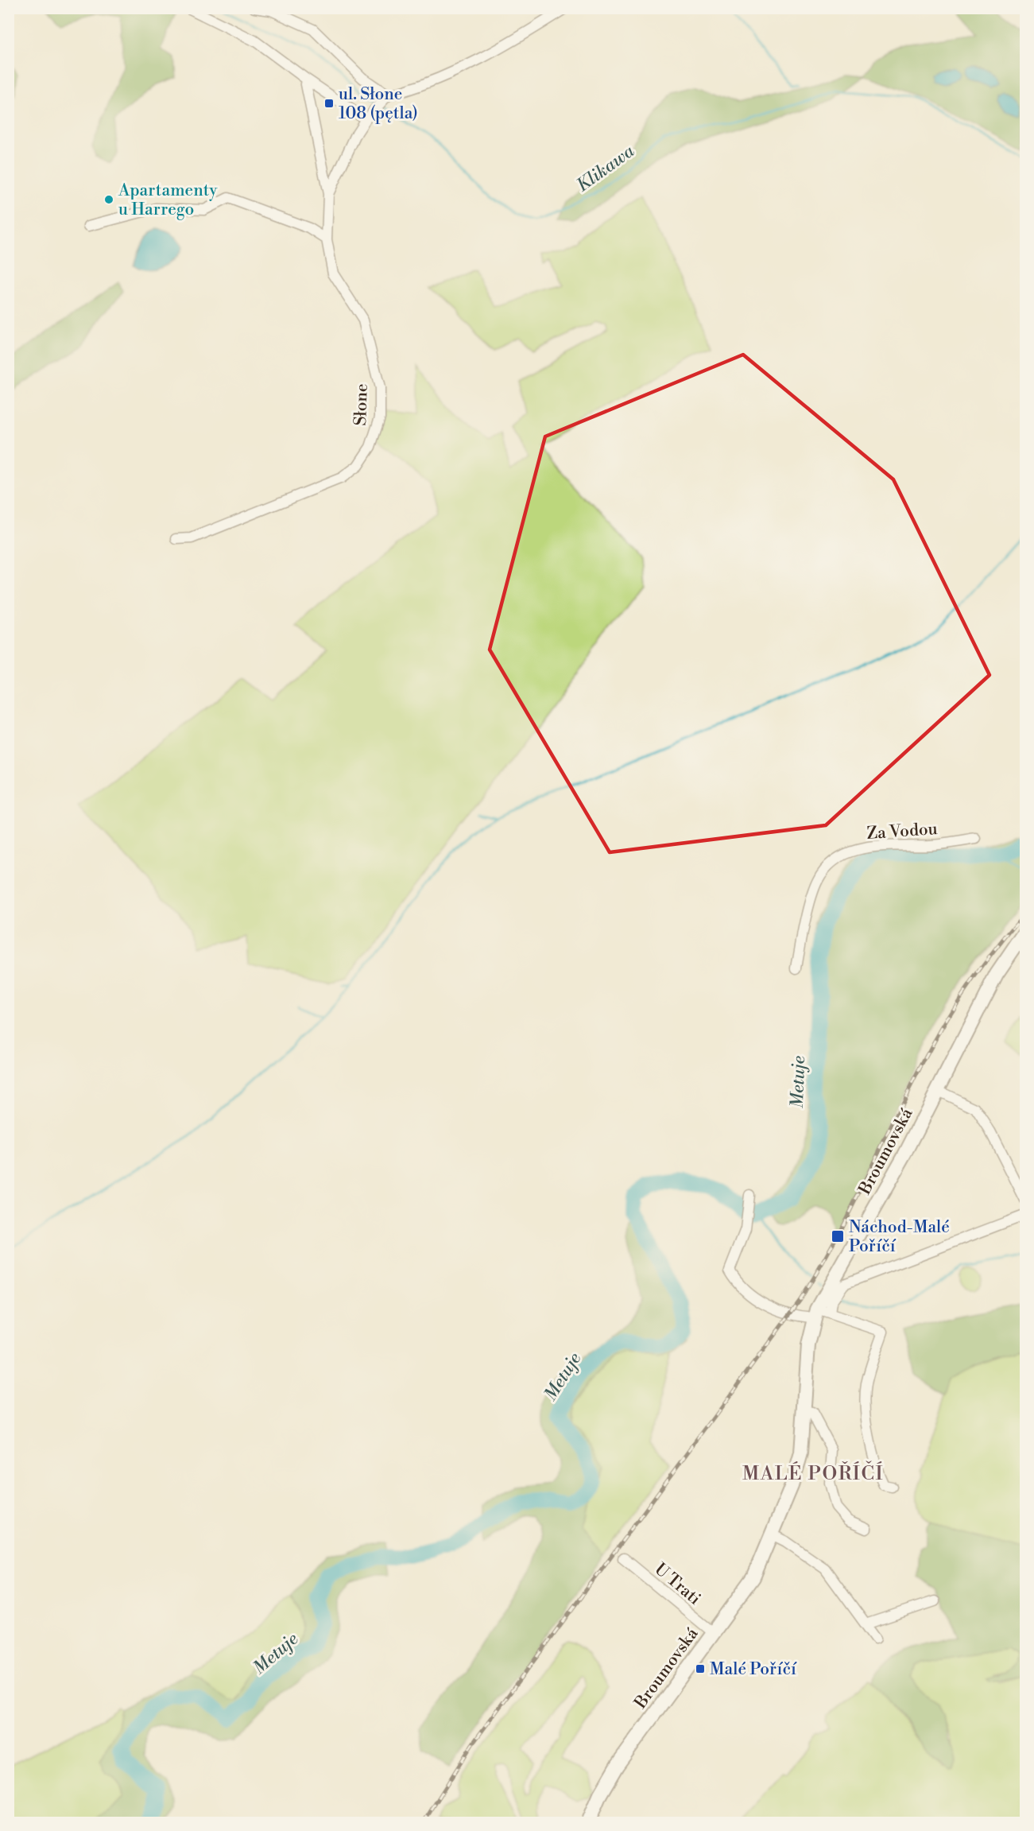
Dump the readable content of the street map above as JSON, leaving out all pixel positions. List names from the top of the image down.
{
  "streets": {
    "main road": ["Broumovská"],
    "street": ["Słone", "Za Vodou", "U Trati"]
  },
  "crossings": [
    ["Broumovská", "U Trati"]
  ],
  "districts": ["MALÉ POŘÍČÍ"],
  "water": ["Klikawa", "Metuje"],
  "places": {
    "transit": ["ul. Słone 108 (pętla)", "Náchod-Malé Poříčí", "Malé Poříčí"],
    "other": ["Apartamenty u Harrego"]
  }
}
